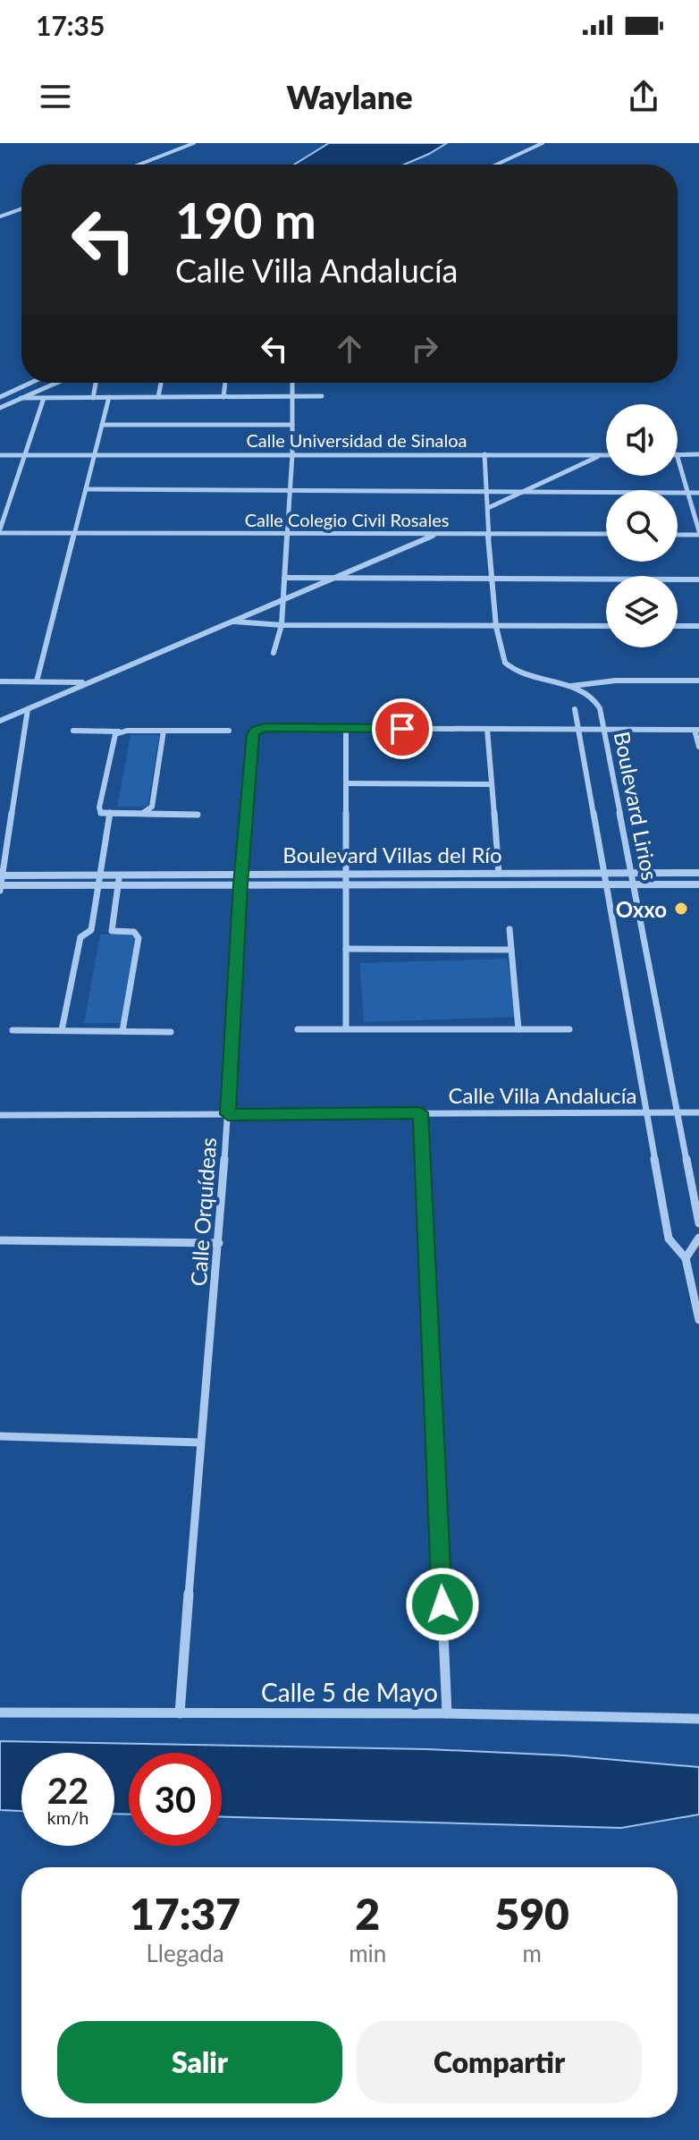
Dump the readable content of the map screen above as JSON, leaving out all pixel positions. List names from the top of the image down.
{
  "streets": {
    "street": [
      "Calle Universidad de Sinaloa",
      "Calle Colegio Civil Rosales",
      "Boulevard Lirios",
      "Boulevard Villas del Río",
      "Calle Villa Andalucía",
      "Calle Orquídeas",
      "Calle 5 de Mayo"
    ]
  },
  "crossings": [
    ["Calle Universidad de Sinaloa", "Boulevard Lirios"],
    ["Calle Colegio Civil Rosales", "Boulevard Lirios"],
    ["Boulevard Lirios", "Boulevard Villas del Río"],
    ["Boulevard Lirios", "Calle Villa Andalucía"],
    ["Boulevard Villas del Río", "Calle Orquídeas"],
    ["Calle Villa Andalucía", "Calle Orquídeas"],
    ["Calle Orquídeas", "Calle 5 de Mayo"]
  ],
  "places": ["Oxxo"],
  "page": {
    "status": "17:35",
    "header": "Waylane",
    "turn": ["190 m", "Calle Villa Andalucía"],
    "speed": "22 km/h",
    "limit": "30",
    "eta": [
      "17:37",
      "Llegada",
      "2",
      "min",
      "590",
      "m"
    ],
    "buttons": ["Salir", "Compartir"]
  }
}
